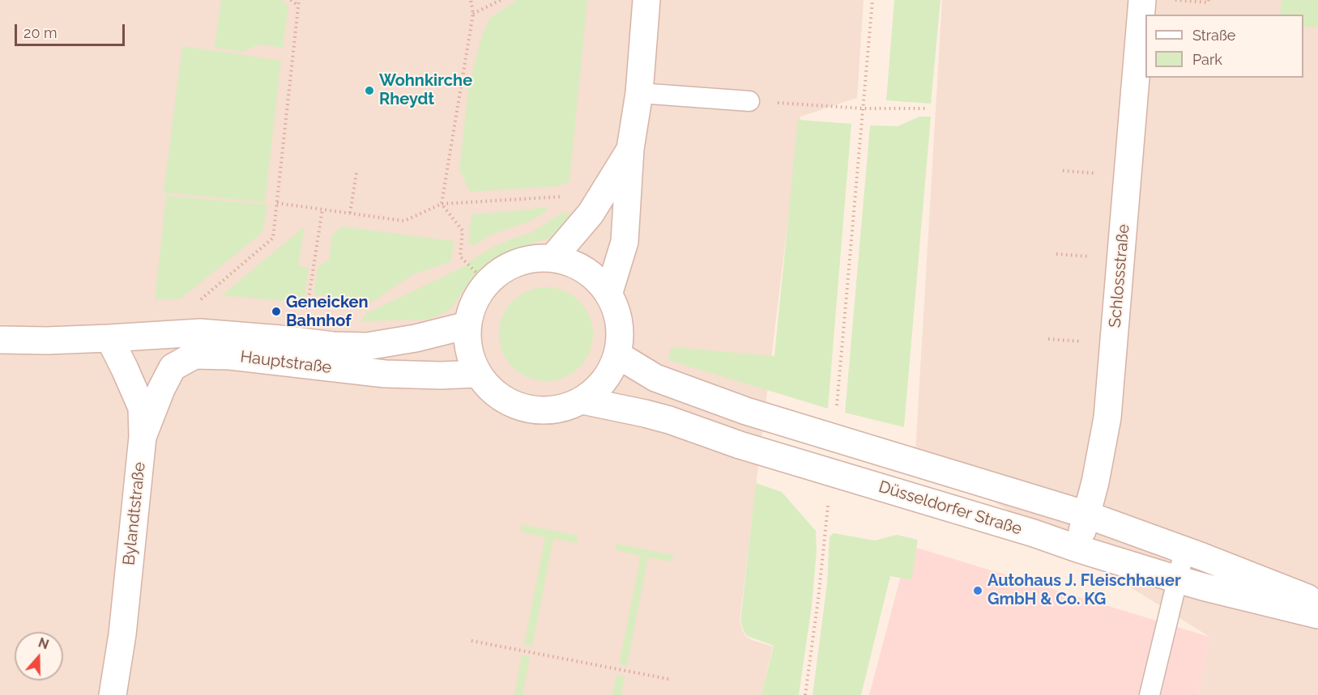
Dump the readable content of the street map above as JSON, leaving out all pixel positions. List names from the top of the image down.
{
  "streets": {
    "main road": [
      "Schlossstraße",
      "Hauptstraße",
      "Düsseldorfer Straße",
      "Bylandtstraße"
    ]
  },
  "crossings": [
    ["Schlossstraße", "Düsseldorfer Straße"],
    ["Hauptstraße", "Düsseldorfer Straße"],
    ["Hauptstraße", "Bylandtstraße"]
  ],
  "places": ["Wohnkirche Rheydt", "Geneicken Bahnhof", "Autohaus J. Fleischhauer GmbH & Co. KG"],
  "legend": ["Straße", "Park"],
  "scale_bar": "20 m",
  "north": "top"
}
